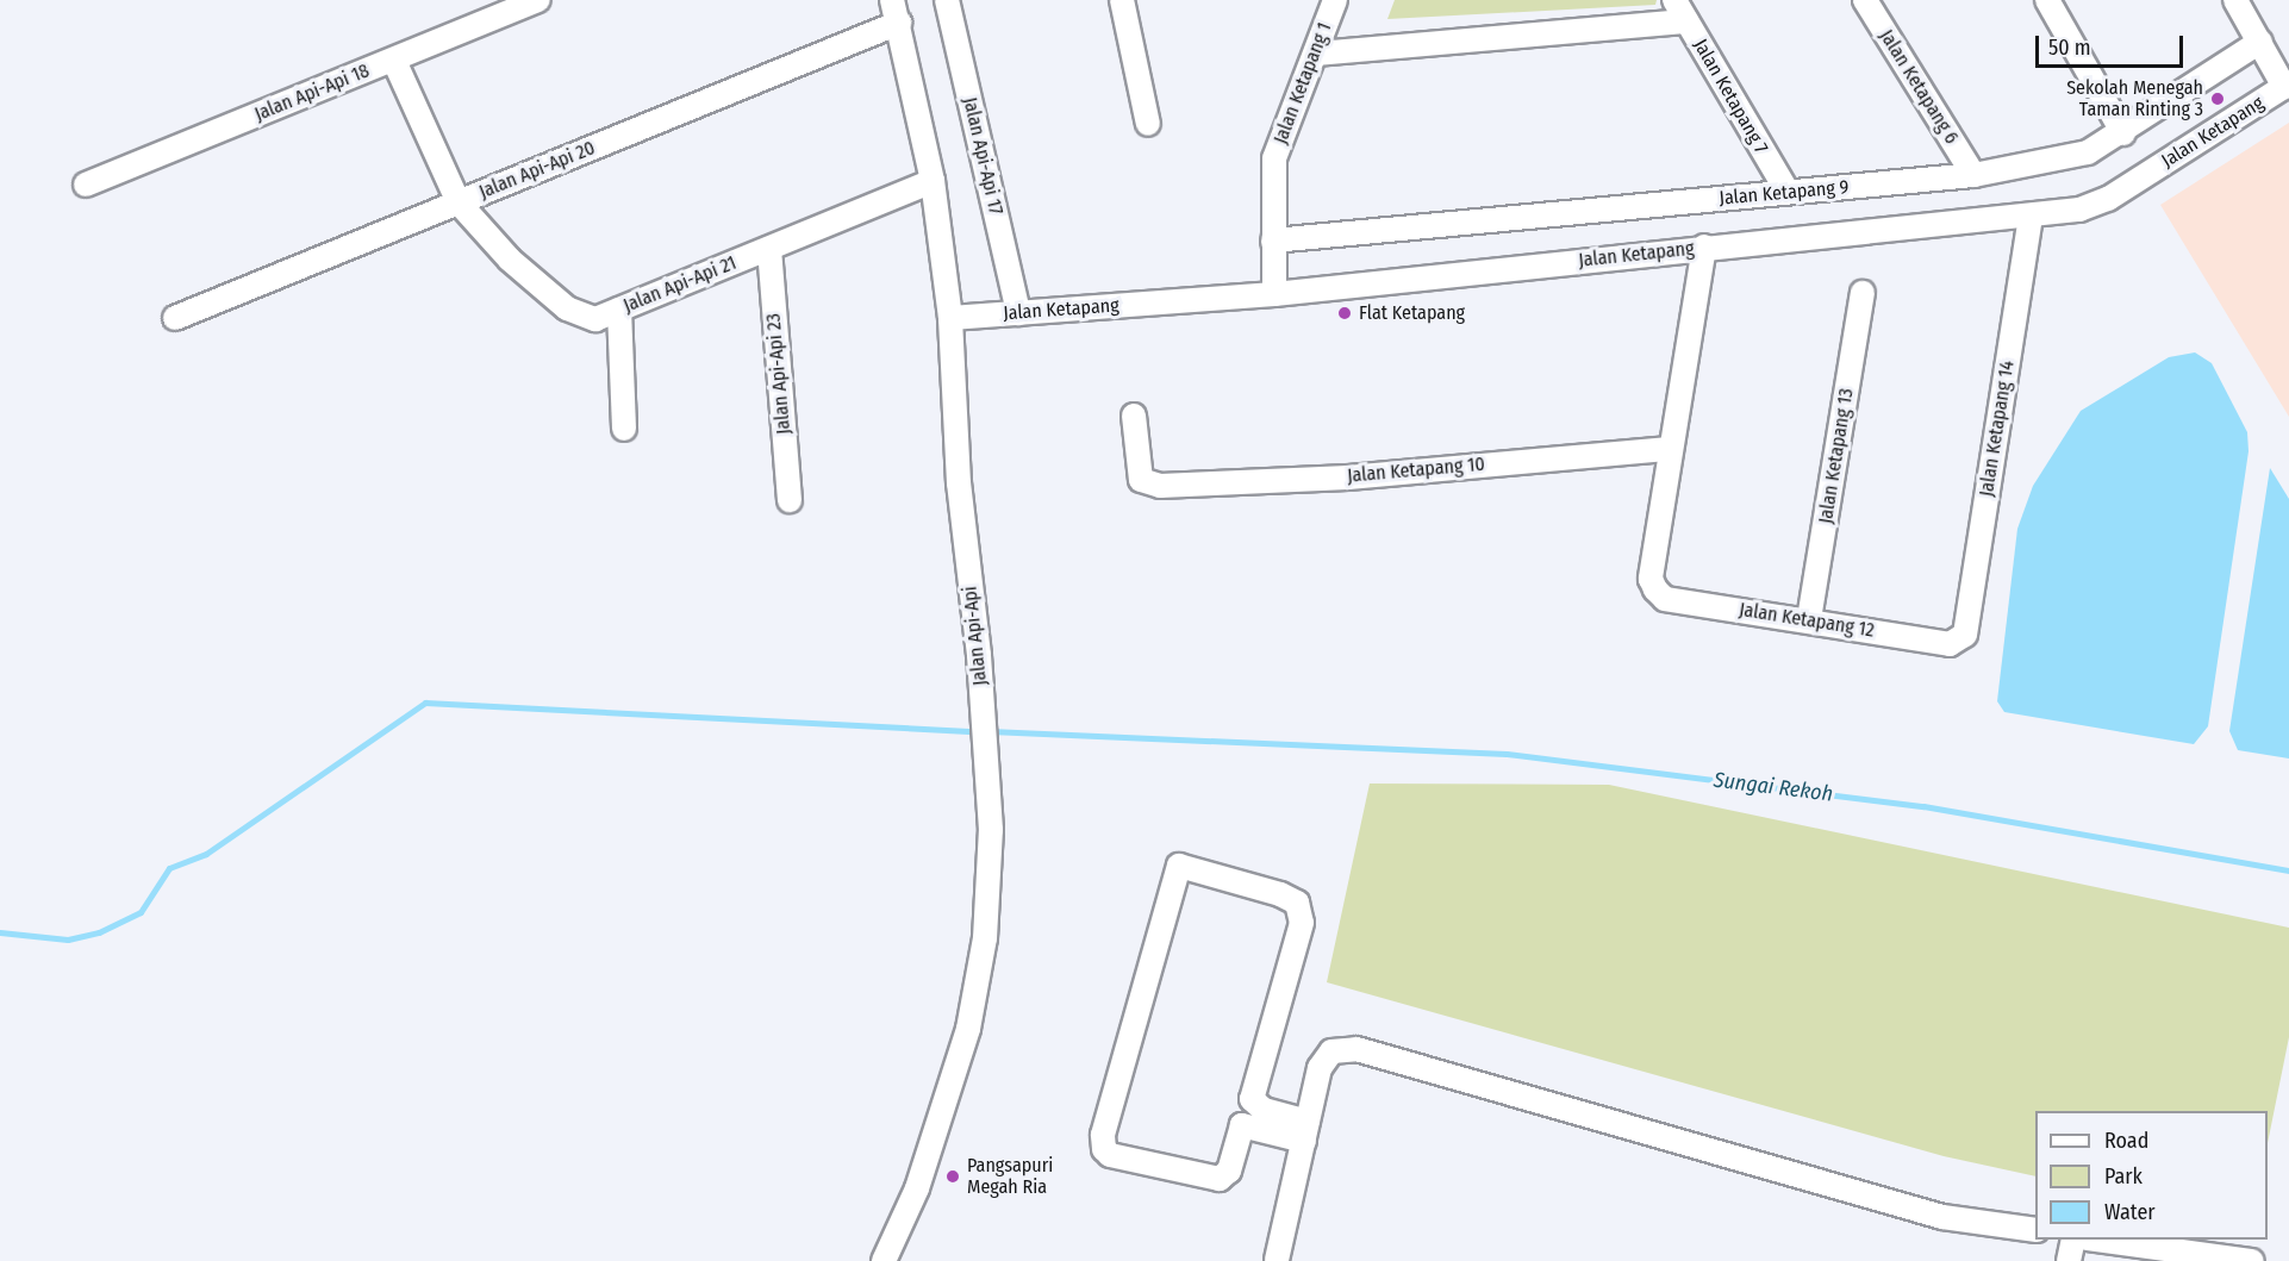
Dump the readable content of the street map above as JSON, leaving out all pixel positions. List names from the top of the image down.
{
  "streets": {
    "street": [
      "Jalan Ketapang 1",
      "Jalan Ketapang 6",
      "Jalan Api-Api 18",
      "Jalan Ketapang 7",
      "Jalan Ketapang",
      "Jalan Api-Api 17",
      "Jalan Api-Api 20",
      "Jalan Ketapang 9",
      "Jalan Api-Api 21",
      "Jalan Api-Api 23",
      "Jalan Ketapang 14",
      "Jalan Ketapang 13",
      "Jalan Ketapang 10",
      "Jalan Ketapang 12",
      "Jalan Api-Api"
    ]
  },
  "crossings": [
    ["Jalan Ketapang 1", "Jalan Ketapang"],
    ["Jalan Ketapang 1", "Jalan Ketapang 9"],
    ["Jalan Ketapang 6", "Jalan Ketapang 9"],
    ["Jalan Api-Api 18", "Jalan Api-Api 21"],
    ["Jalan Ketapang 7", "Jalan Ketapang 9"],
    ["Jalan Ketapang", "Jalan Api-Api 17"],
    ["Jalan Ketapang", "Jalan Ketapang 14"],
    ["Jalan Ketapang", "Jalan Api-Api"],
    ["Jalan Api-Api 20", "Jalan Api-Api 21"],
    ["Jalan Api-Api 20", "Jalan Api-Api"],
    ["Jalan Api-Api 21", "Jalan Api-Api 23"],
    ["Jalan Api-Api 21", "Jalan Api-Api"],
    ["Jalan Ketapang 14", "Jalan Ketapang 12"],
    ["Jalan Ketapang 13", "Jalan Ketapang 12"],
    ["Jalan Ketapang 10", "Jalan Ketapang 12"]
  ],
  "water": ["Sungai Rekoh"],
  "places": ["Sekolah Menegah Taman Rinting 3", "Flat Ketapang", "Pangsapuri Megah Ria"],
  "legend": ["Road", "Park", "Water"],
  "scale_bar": "50 m"
}
